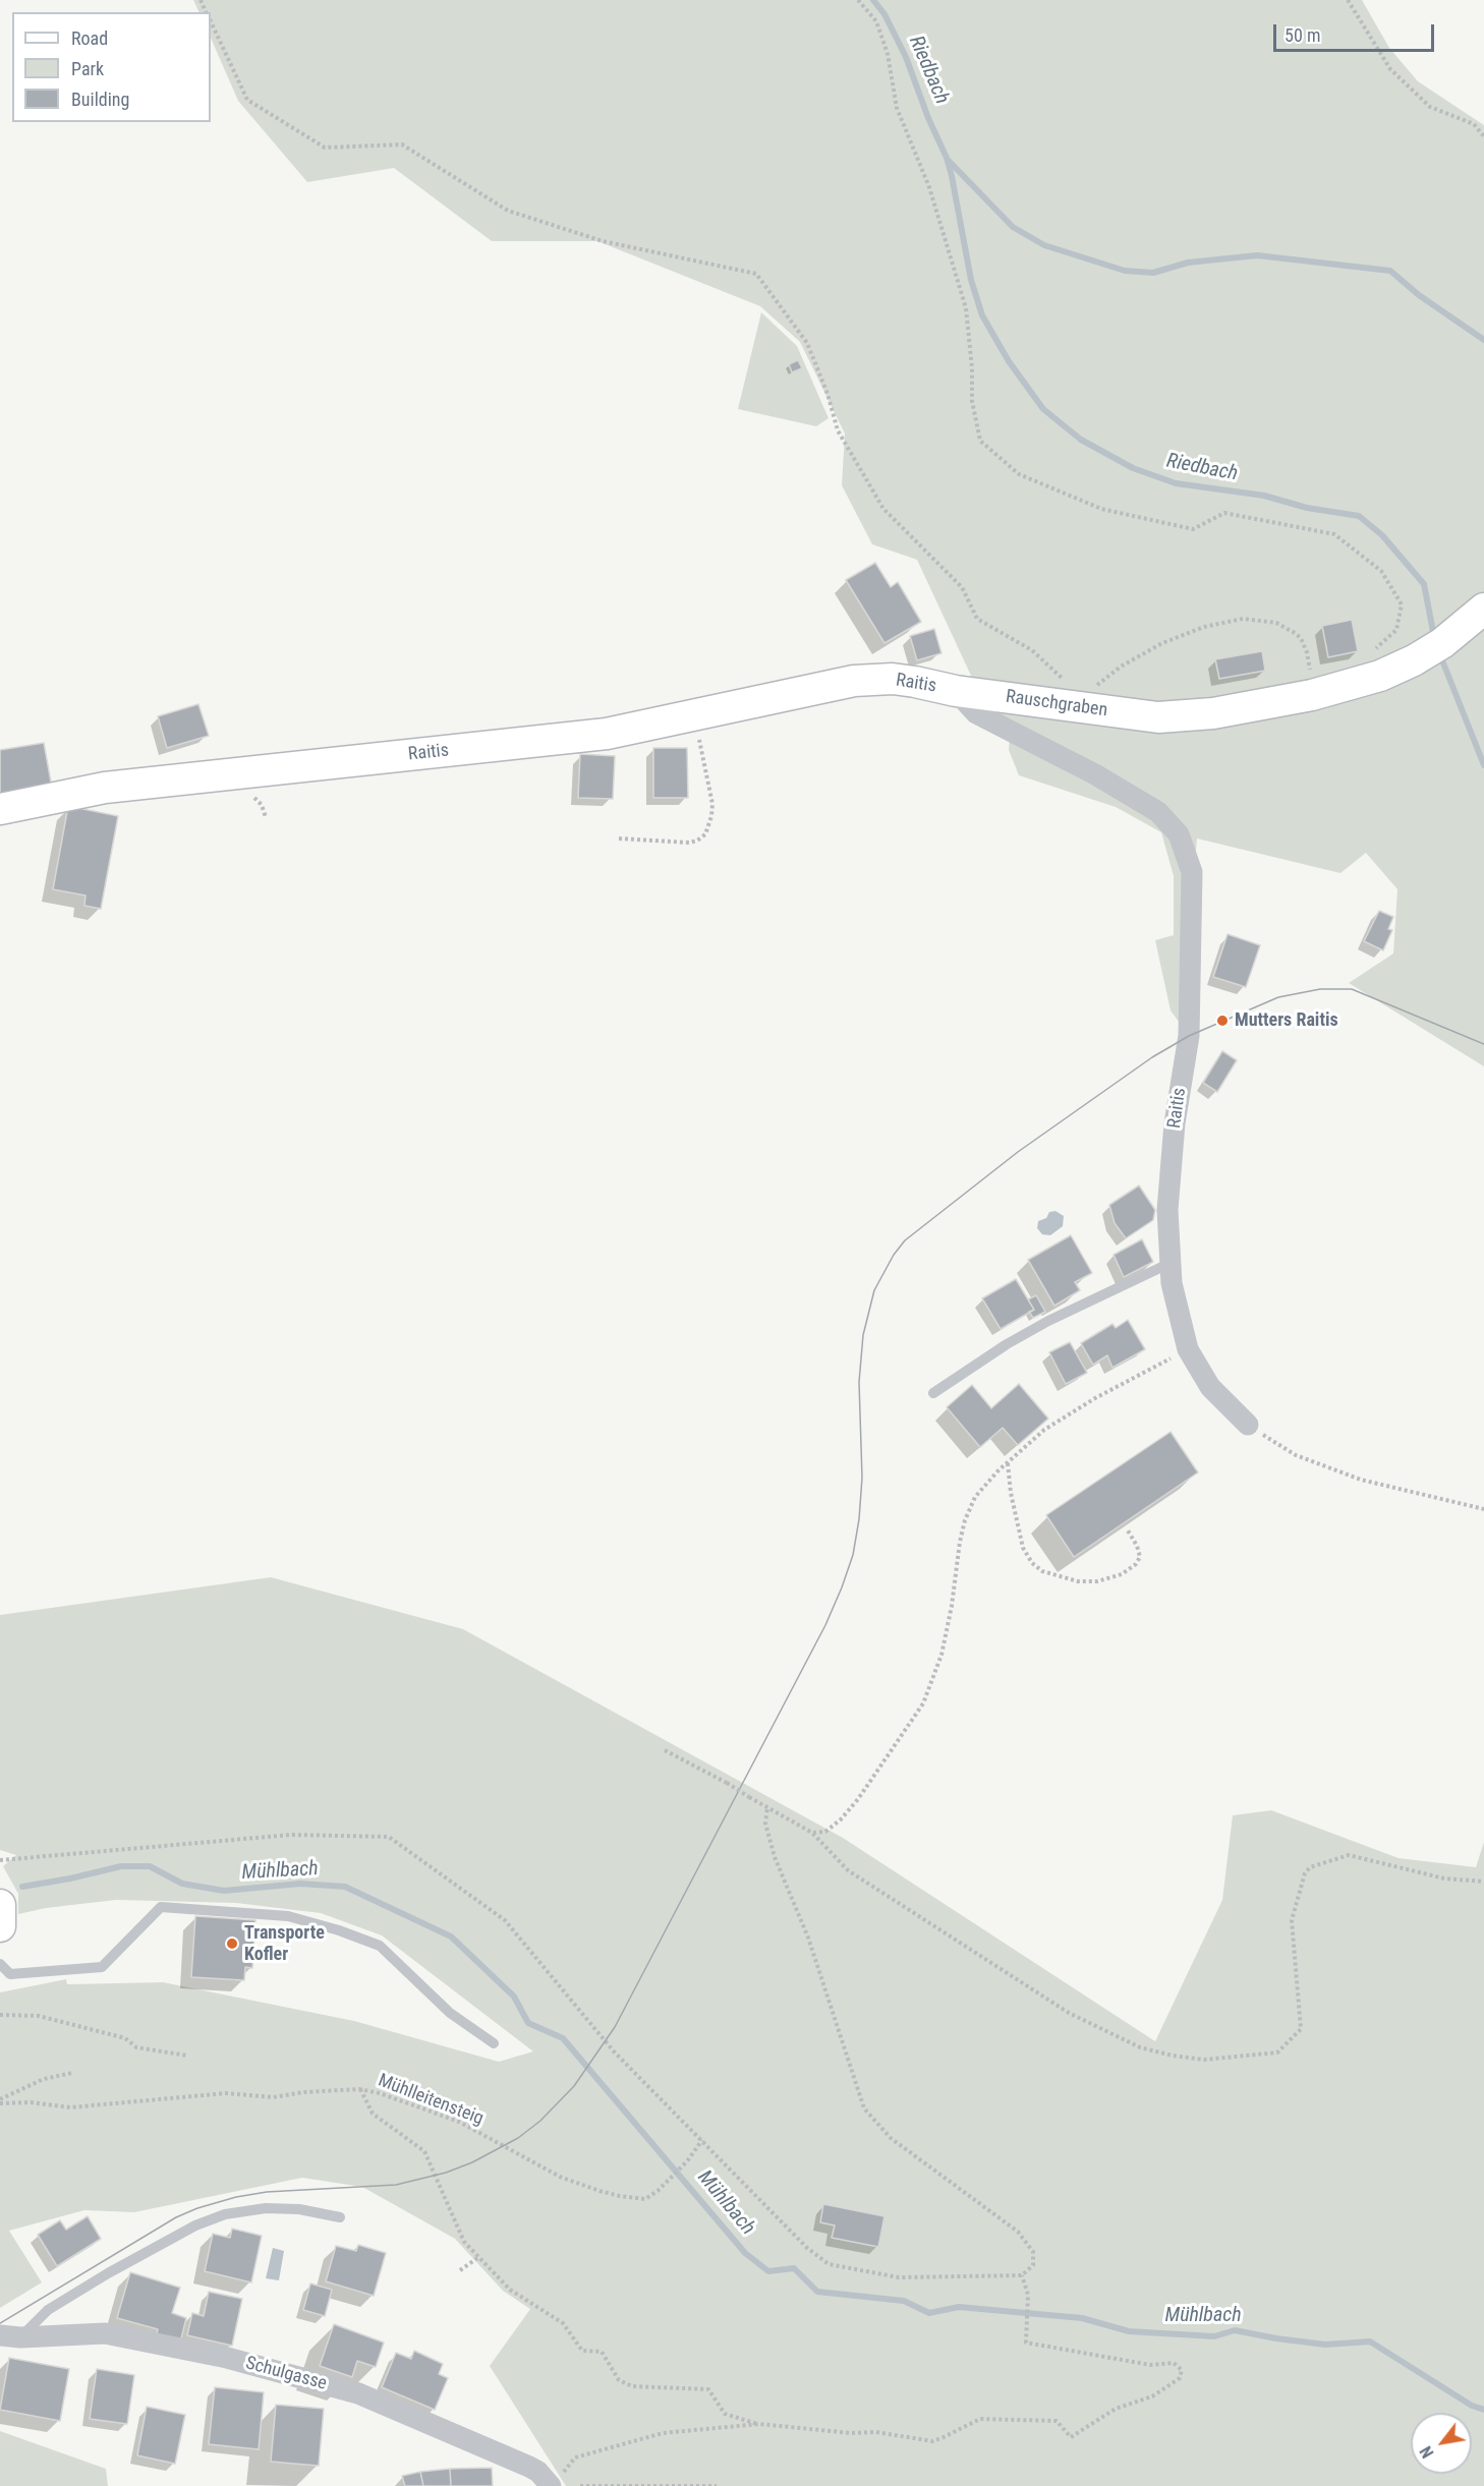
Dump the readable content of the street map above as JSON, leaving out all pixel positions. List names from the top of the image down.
{
  "streets": {
    "street": ["Raitis", "Rauschgraben", "Schulgasse"],
    "path": ["Mühlleitensteig"]
  },
  "crossings": [
    ["Raitis", "Rauschgraben"]
  ],
  "water": ["Riedbach", "Mühlbach"],
  "places": ["Mutters Raitis", "Transporte Kofler"],
  "legend": ["Road", "Park", "Building"],
  "scale_bar": "50 m",
  "north": "bottom left"
}
